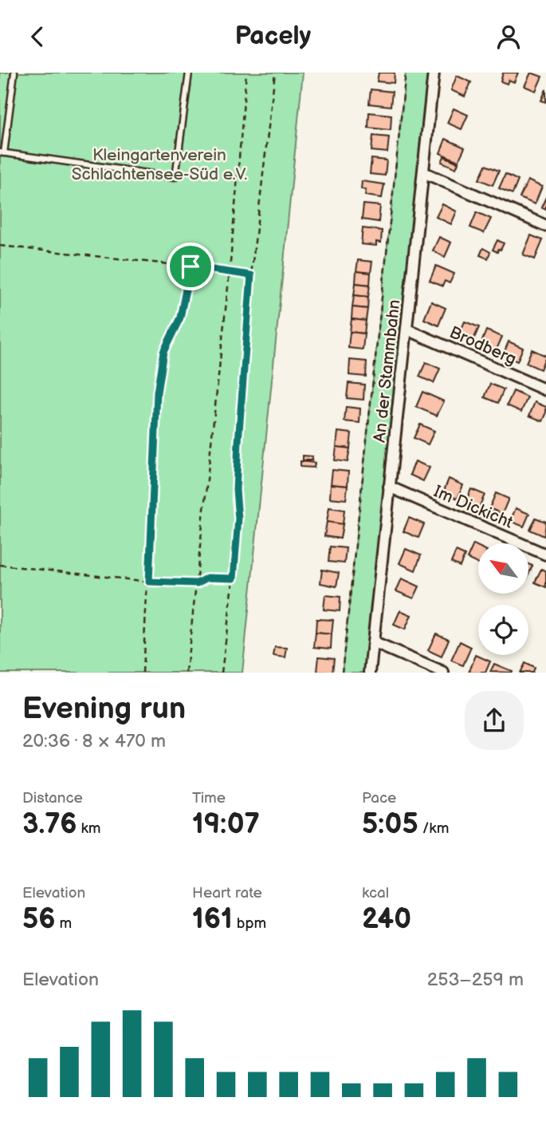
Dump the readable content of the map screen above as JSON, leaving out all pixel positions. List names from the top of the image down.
{
  "streets": {
    "street": ["Brodberg", "An der Stammbahn", "Im Dickicht"]
  },
  "crossings": [
    ["Brodberg", "An der Stammbahn"],
    ["An der Stammbahn", "Im Dickicht"]
  ],
  "parks": ["Kleingartenverein Schlachtensee-Süd e.V."],
  "north": "top left",
  "page": {
    "header": "Pacely",
    "heading": ["Evening run", "20:36 · 8 × 470 m"],
    "stats": [
      ["Distance", "3.76 km"],
      ["Time", "19:07"],
      ["Pace", "5:05 /km"],
      ["Elevation", "56 m"],
      ["Heart rate", "161 bpm"],
      ["kcal", "240"]
    ],
    "chart": ["Elevation", "253–259 m"]
  }
}
